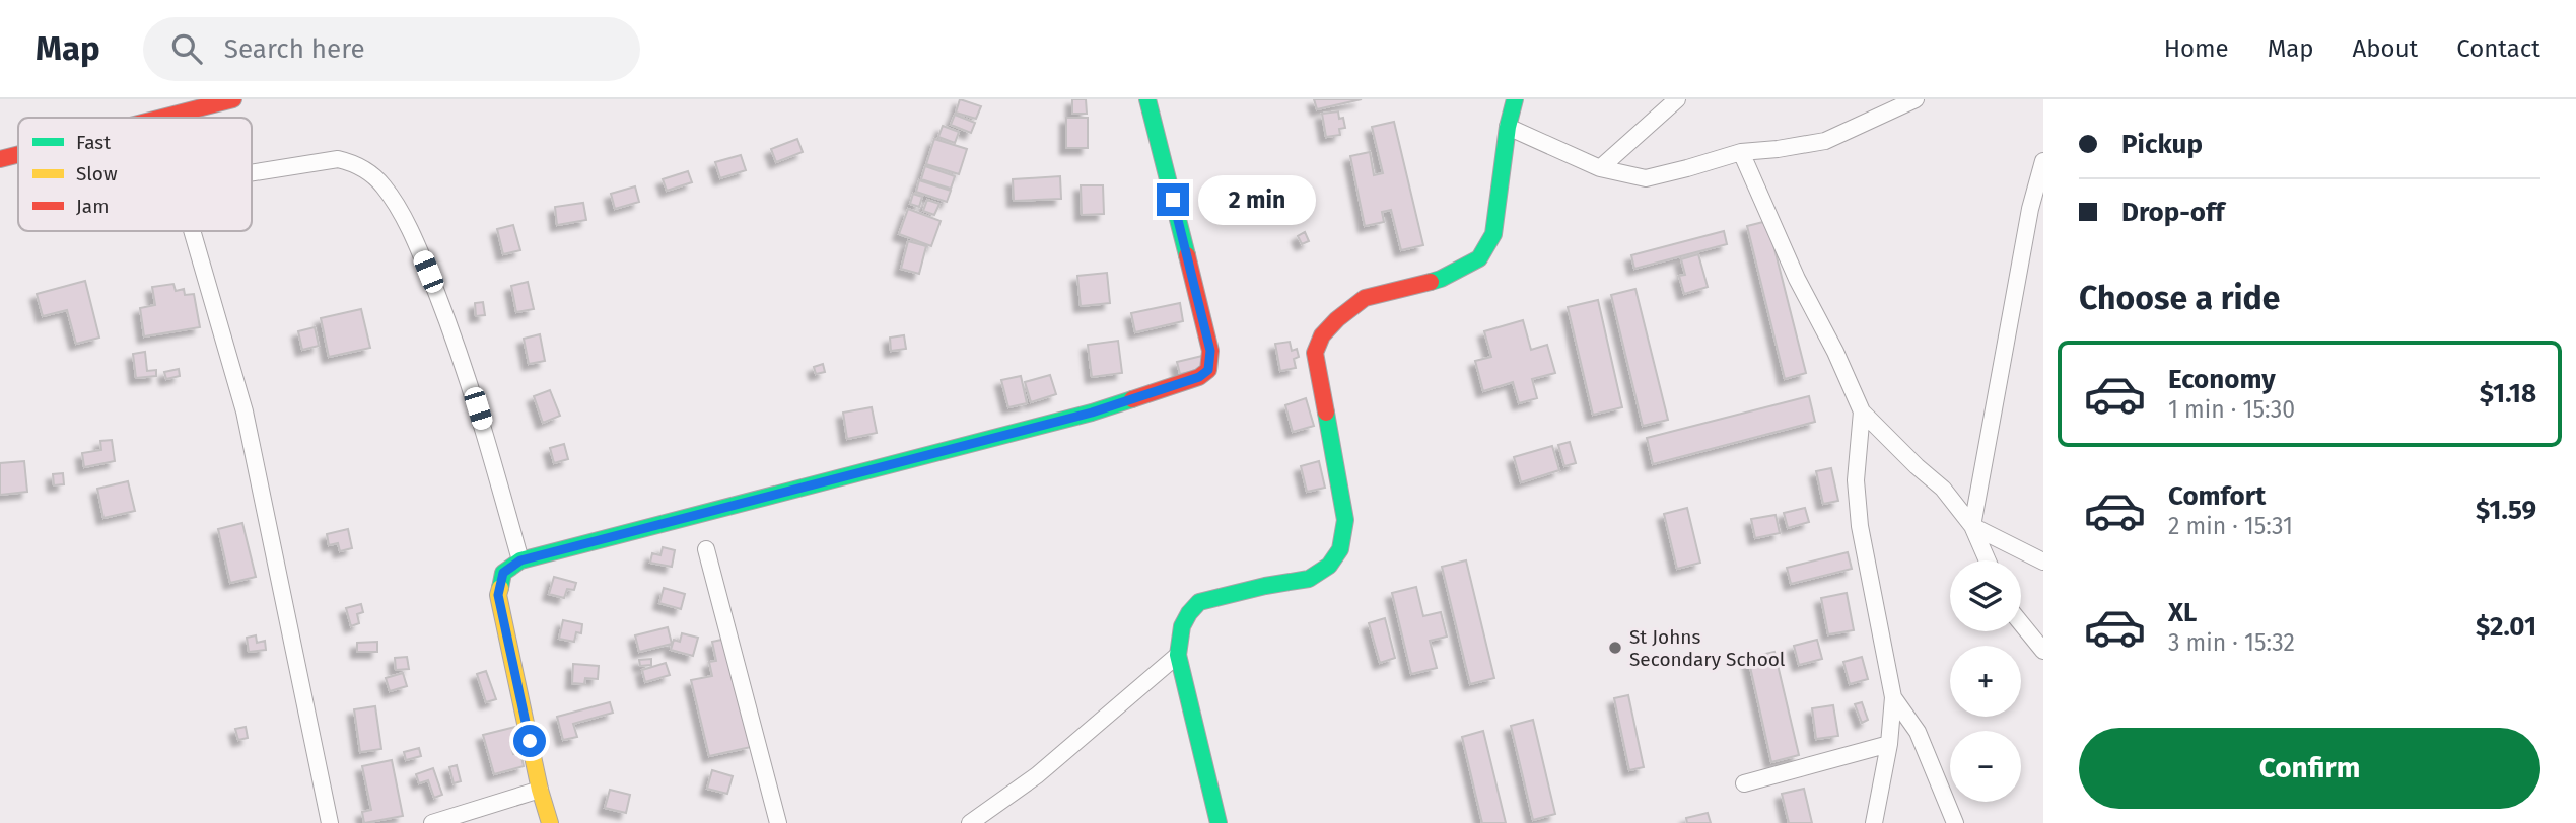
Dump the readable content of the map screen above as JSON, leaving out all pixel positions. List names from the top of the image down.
{
  "places": ["St Johns Secondary School"],
  "legend": ["Fast", "Slow", "Jam"],
  "page": {
    "header": "Map",
    "search": "Search here",
    "nav": [
      "Home",
      "Map",
      "About",
      "Contact"
    ],
    "banner": ["Pickup", "Drop-off"],
    "bubble": "2 min",
    "heading": "Choose a ride",
    "list": [
      {
        "name": "Economy",
        "note": "1 min · 15:30",
        "value": "$1.18"
      },
      {
        "name": "Comfort",
        "note": "2 min · 15:31",
        "value": "$1.59"
      },
      {
        "name": "XL",
        "note": "3 min · 15:32",
        "value": "$2.01"
      }
    ],
    "map_buttons": ["+", "−"],
    "buttons": "Confirm"
  }
}
